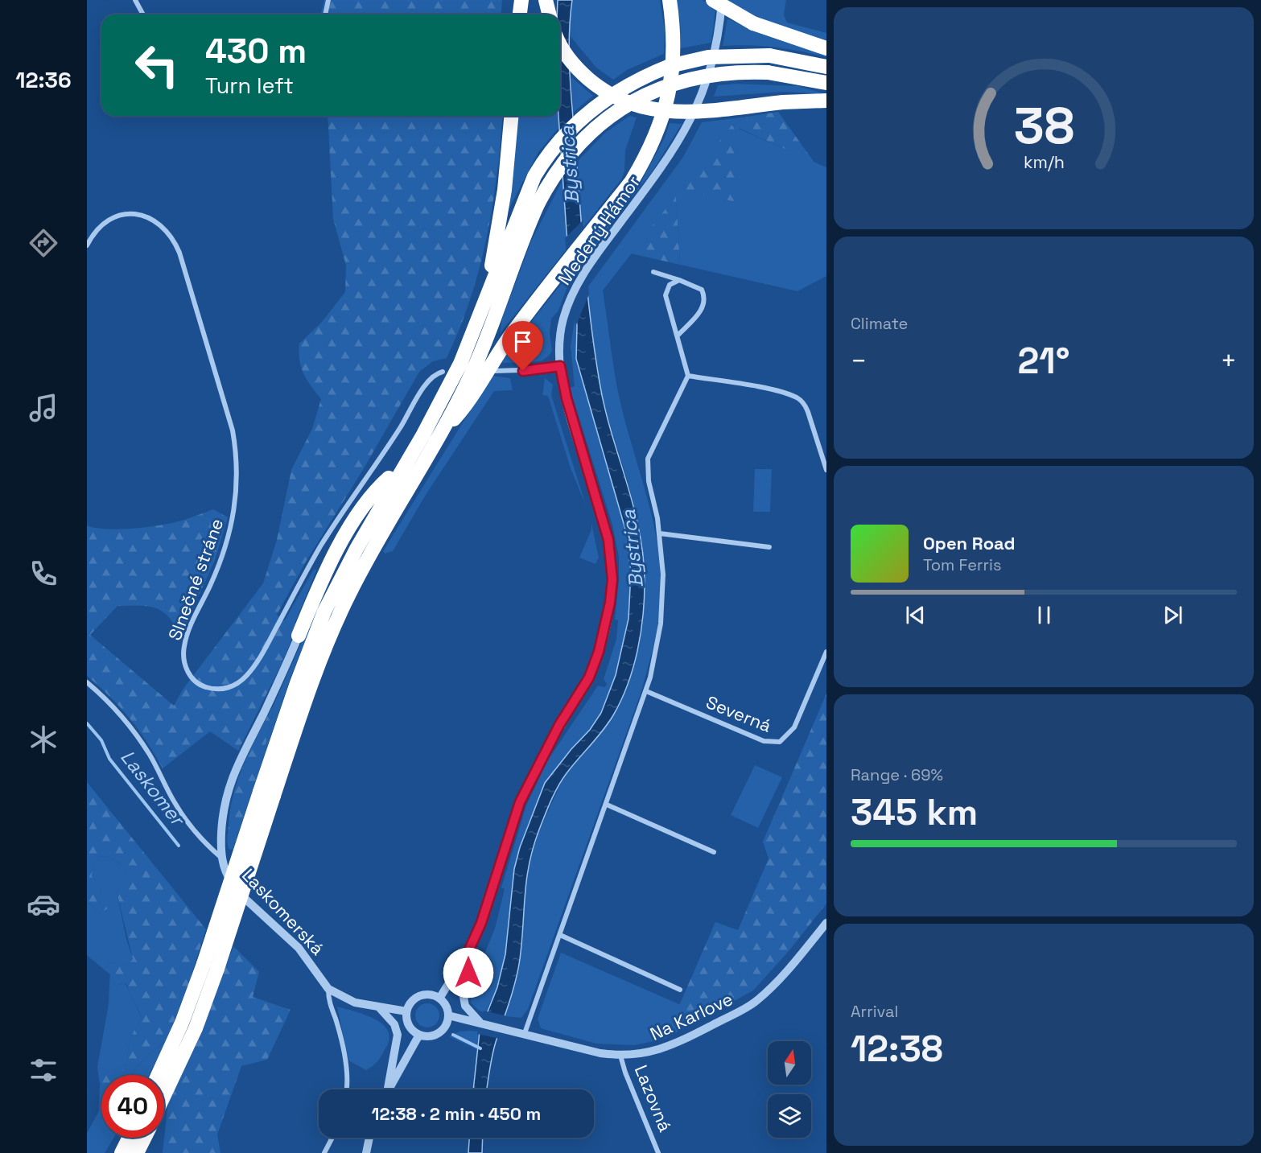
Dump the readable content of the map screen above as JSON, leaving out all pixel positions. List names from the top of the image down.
{
  "streets": {
    "street": [
      "Medený Hámor",
      "Slnečné stráne",
      "Severná",
      "Laskomerská",
      "Na Karlove",
      "Lazovná"
    ]
  },
  "crossings": [
    ["Medený Hámor", "Laskomerská"],
    ["Medený Hámor", "Na Karlove"],
    ["Laskomerská", "Na Karlove"],
    ["Na Karlove", "Lazovná"]
  ],
  "water": ["Bystrica", "Laskomer"],
  "north": "top",
  "page": {
    "tabs": "12:36",
    "turn": ["430 m", "Turn left"],
    "tile": [
      "Climate",
      ["Range · 69%", "345 km"],
      ["Arrival", "12:38"]
    ],
    "heat": ["−", "21°", "+"],
    "song": ["Open Road", "Tom Ferris"],
    "limit": "40",
    "trip": "12:38 · 2 min · 450 m",
    "gauge": ["38", "km/h"]
  }
}
